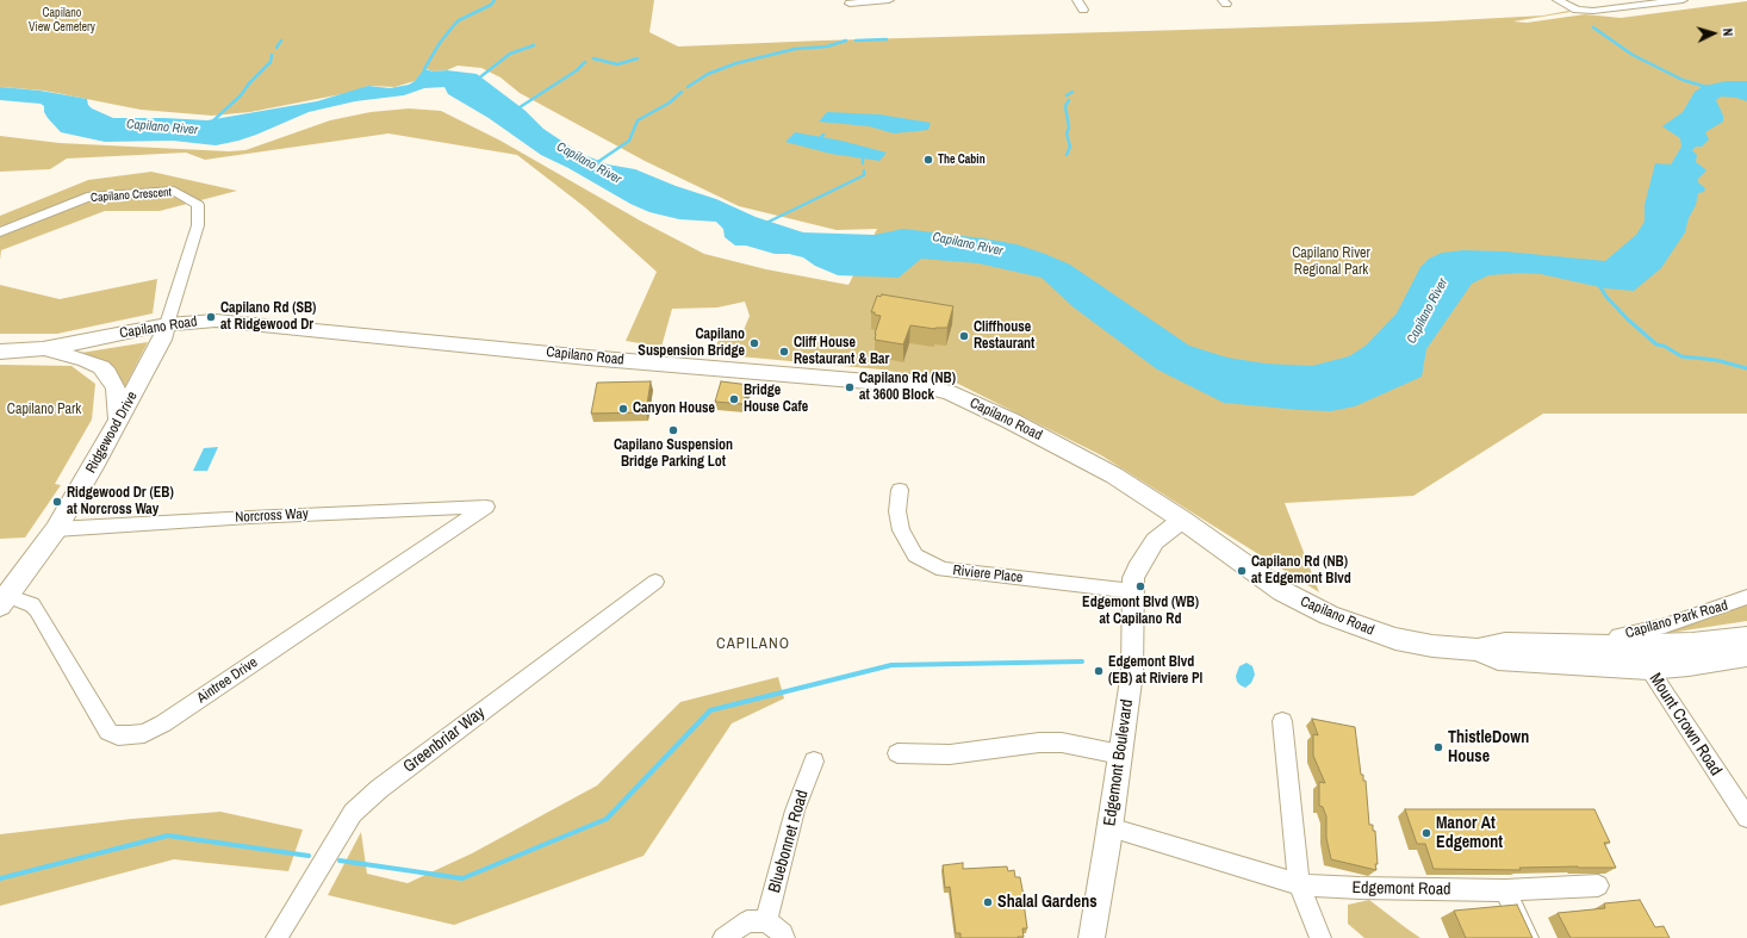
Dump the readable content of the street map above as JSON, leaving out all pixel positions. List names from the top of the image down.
{
  "streets": {
    "main road": ["Capilano Road", "Ridgewood Drive"],
    "street": [
      "Capilano Crescent",
      "Norcross Way",
      "Riviere Place",
      "Capilano Park Road",
      "Aintree Drive",
      "Mount Crown Road",
      "Greenbriar Way",
      "Edgemont Boulevard",
      "Bluebonnet Road",
      "Edgemont Road"
    ]
  },
  "crossings": [
    ["Capilano Crescent", "Capilano Road"],
    ["Capilano Crescent", "Ridgewood Drive"],
    ["Capilano Road", "Ridgewood Drive"],
    ["Capilano Road", "Capilano Park Road"],
    ["Capilano Road", "Mount Crown Road"],
    ["Capilano Road", "Edgemont Boulevard"],
    ["Ridgewood Drive", "Norcross Way"],
    ["Ridgewood Drive", "Aintree Drive"],
    ["Norcross Way", "Aintree Drive"],
    ["Riviere Place", "Edgemont Boulevard"],
    ["Capilano Park Road", "Mount Crown Road"],
    ["Edgemont Boulevard", "Edgemont Road"]
  ],
  "districts": ["CAPILANO"],
  "water": ["Capilano River"],
  "parks": ["Capilano View Cemetery", "Capilano River Regional Park", "Capilano Park"],
  "places": [
    "The Cabin",
    "Capilano Rd (SB) at Ridgewood Dr",
    "Cliffhouse Restaurant",
    "Capilano Suspension Bridge",
    "Cliff House Restaurant & Bar",
    "Capilano Rd (NB) at 3600 Block",
    "Bridge House Cafe",
    "Canyon House",
    "Capilano Suspension Bridge Parking Lot",
    "Ridgewood Dr (EB) at Norcross Way",
    "Capilano Rd (NB) at Edgemont Blvd",
    "Edgemont Blvd (WB) at Capilano Rd",
    "Edgemont Blvd (EB) at Riviere Pl",
    "ThistleDown House",
    "Manor At Edgemont",
    "Shalal Gardens"
  ],
  "north": "right"
}
